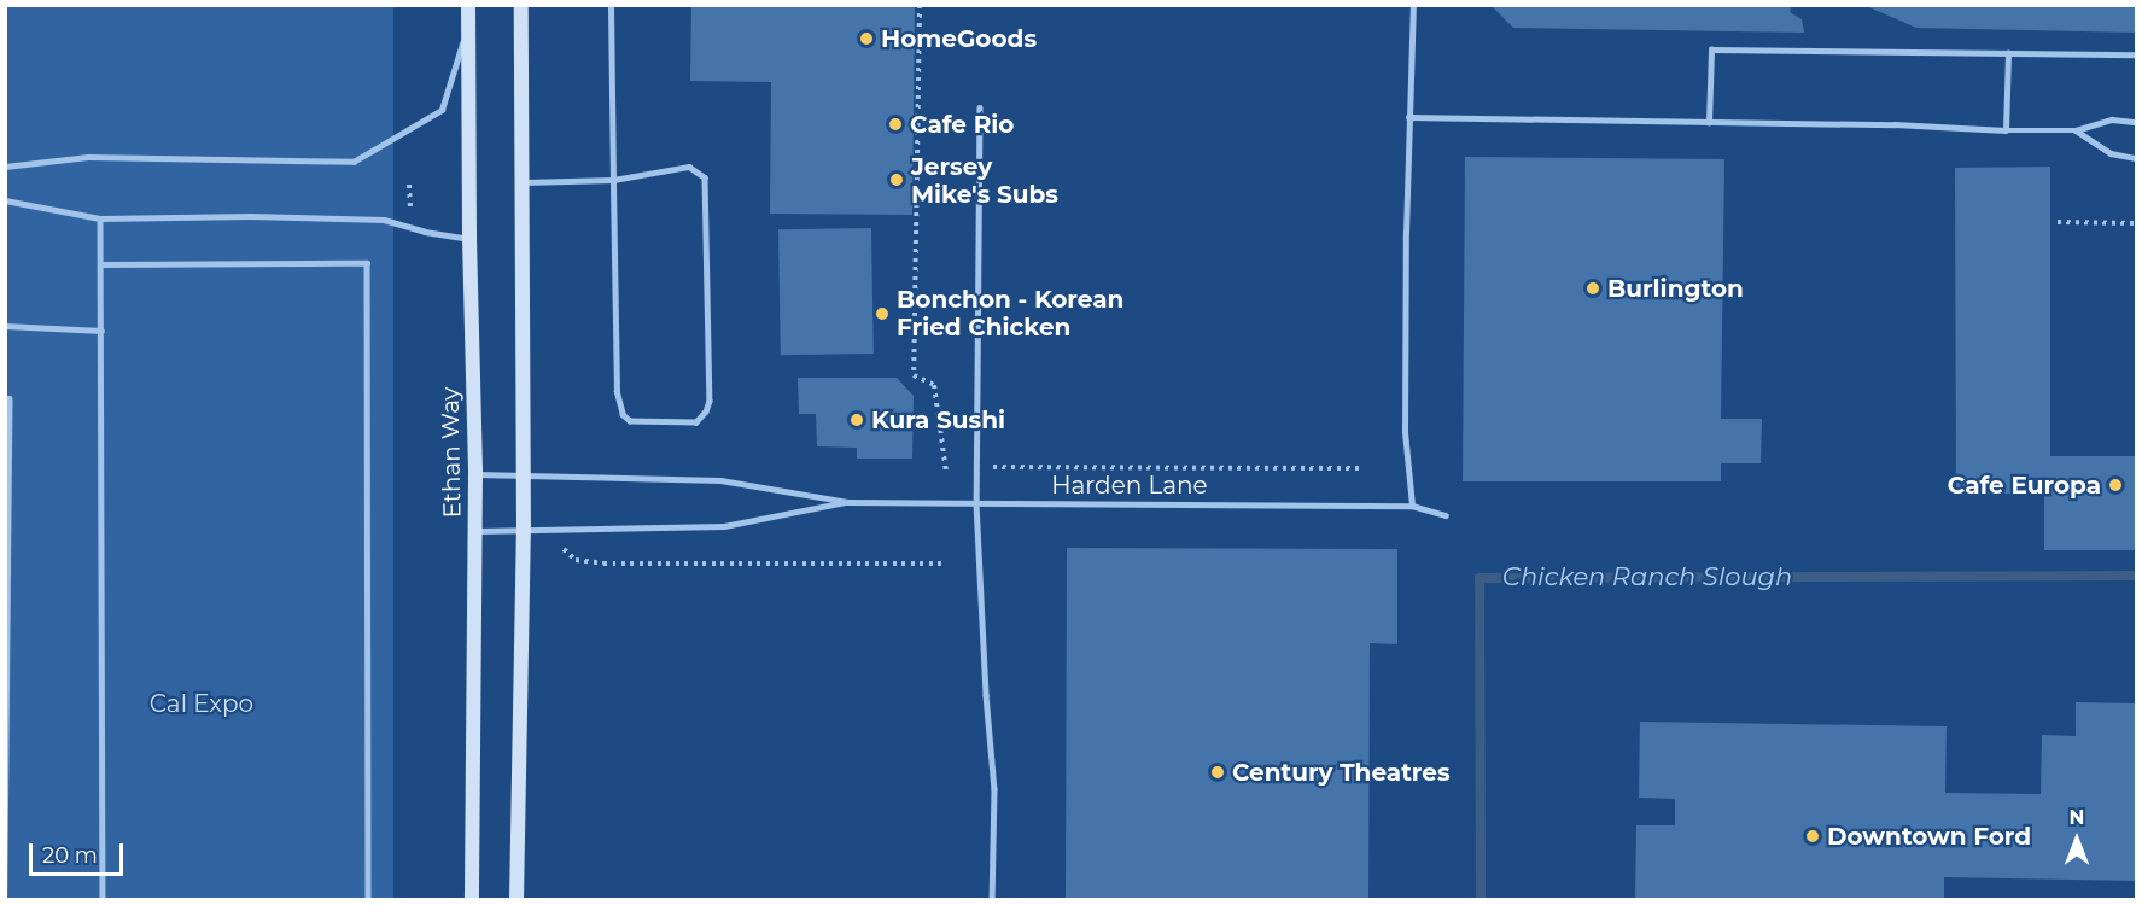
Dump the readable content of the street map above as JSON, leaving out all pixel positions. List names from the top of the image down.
{
  "streets": {
    "street": ["Ethan Way"],
    "lane": ["Harden Lane"]
  },
  "crossings": [
    ["Ethan Way", "Harden Lane"]
  ],
  "water": ["Chicken Ranch Slough"],
  "parks": ["Cal Expo"],
  "places": [
    "HomeGoods",
    "Cafe Rio",
    "Jersey Mike's Subs",
    "Burlington",
    "Bonchon - Korean Fried Chicken",
    "Kura Sushi",
    "Cafe Europa",
    "Century Theatres",
    "Downtown Ford"
  ],
  "scale_bar": "20 m",
  "north": "top"
}
